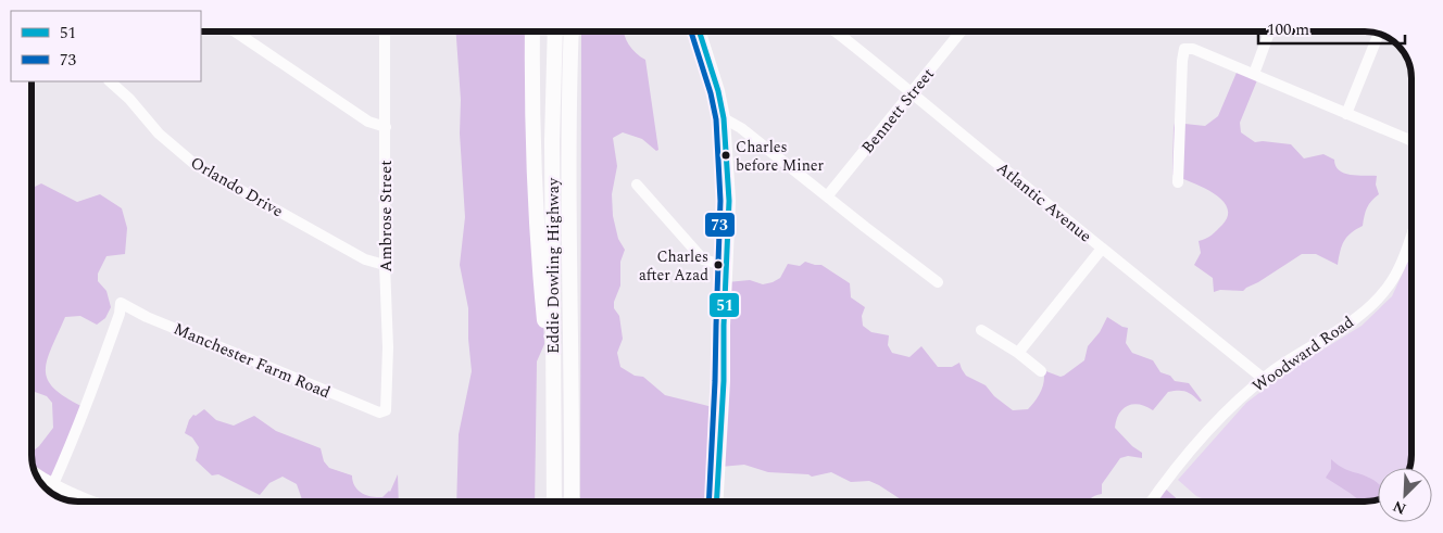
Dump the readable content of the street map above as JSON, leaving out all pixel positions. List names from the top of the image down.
{
  "streets": {
    "highway": ["Eddie Dowling Highway"],
    "street": [
      "Bennett Street",
      "Orlando Drive",
      "Atlantic Avenue",
      "Ambrose Street",
      "Woodward Road",
      "Manchester Farm Road"
    ]
  },
  "crossings": [
    ["Bennett Street", "Atlantic Avenue"],
    ["Orlando Drive", "Ambrose Street"],
    ["Atlantic Avenue", "Woodward Road"],
    ["Ambrose Street", "Manchester Farm Road"]
  ],
  "places": ["Charles before Miner", "Charles after Azad"],
  "lines": ["transit line 51", "transit line 73"],
  "legend": ["51", "73"],
  "scale_bar": "100 m",
  "north": "bottom left"
}
